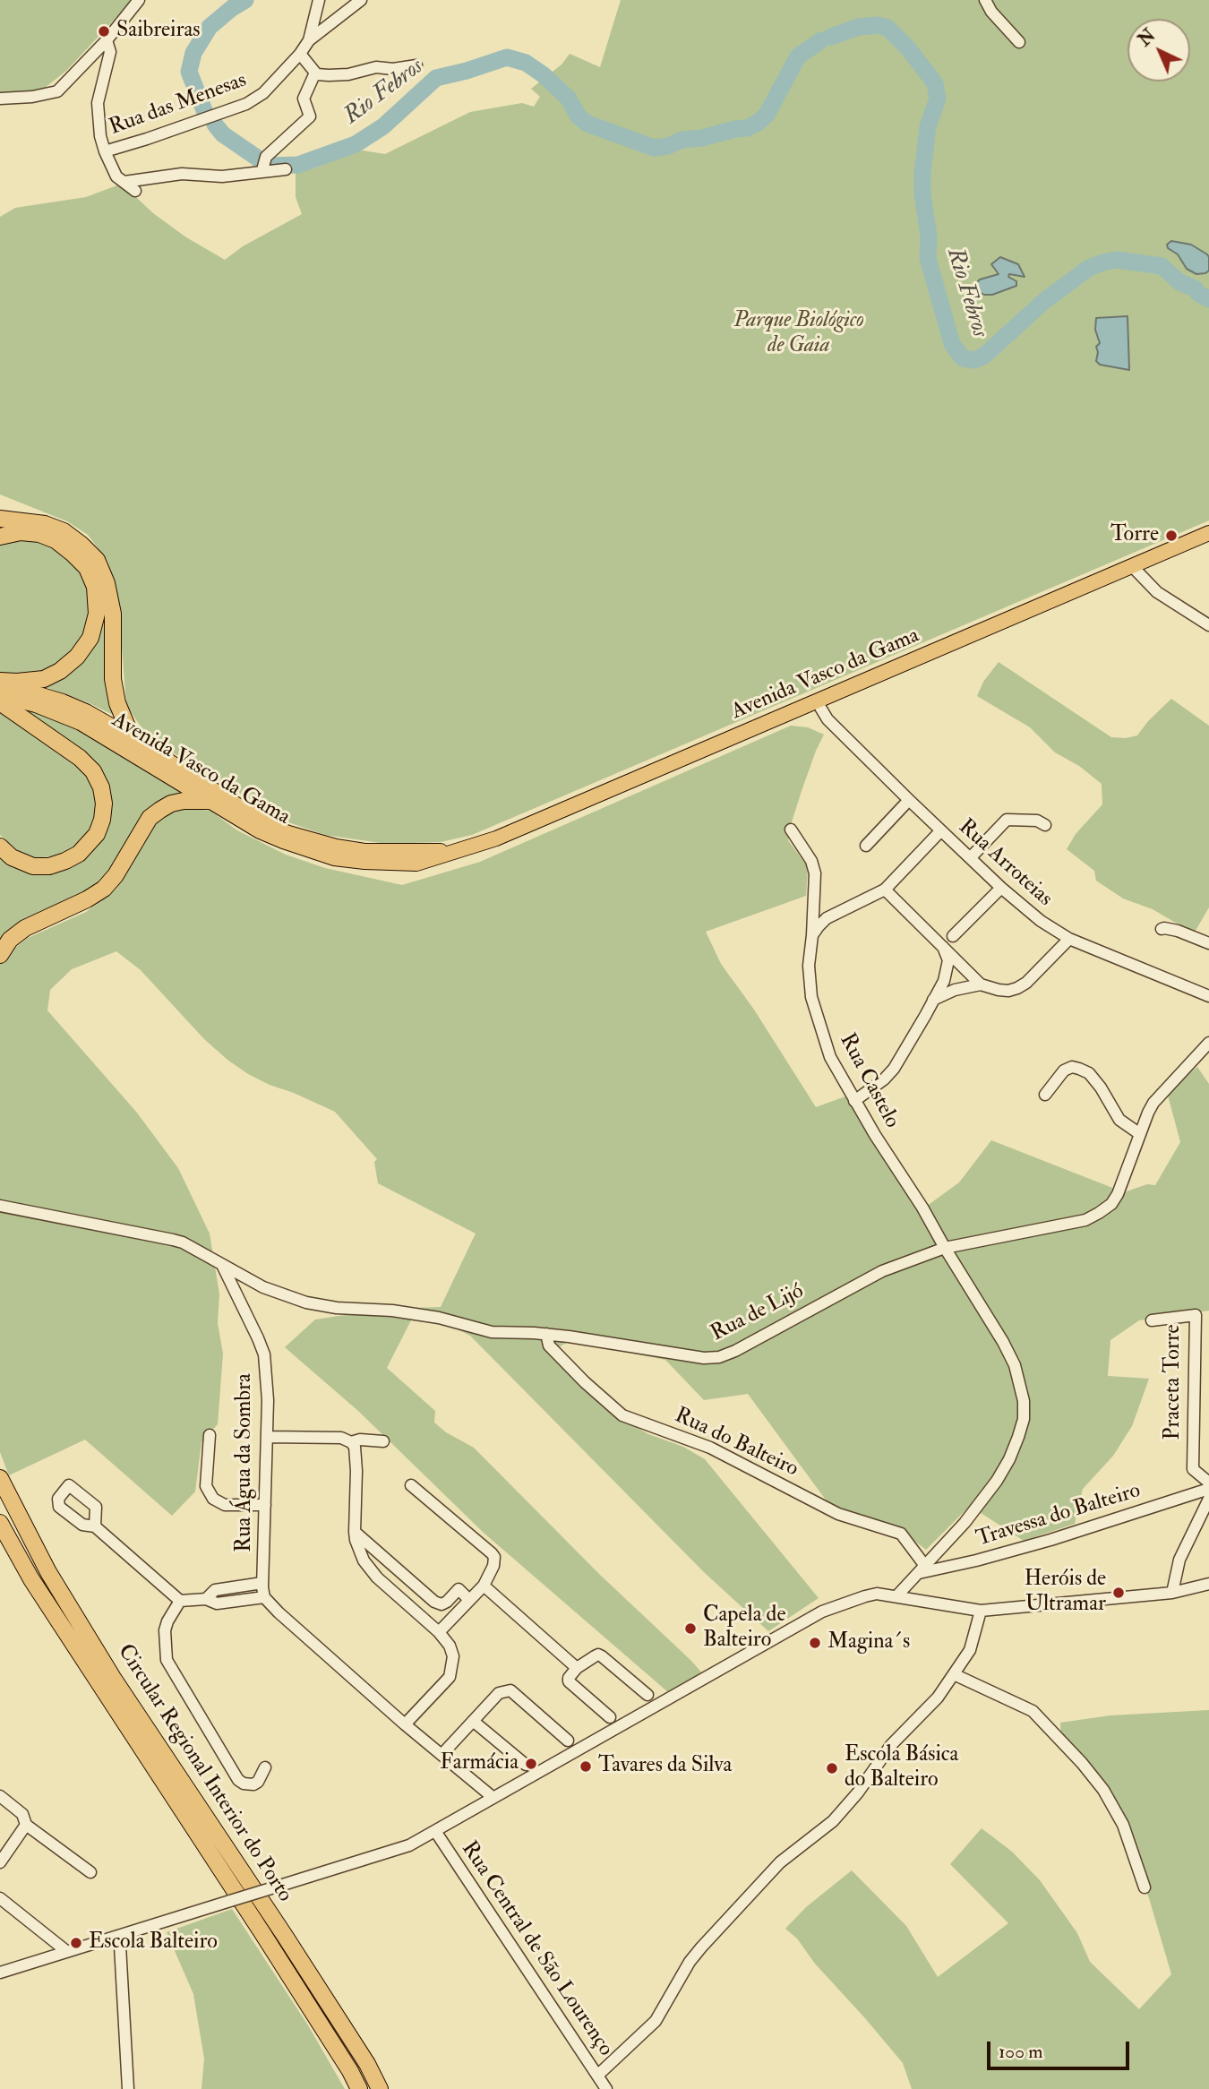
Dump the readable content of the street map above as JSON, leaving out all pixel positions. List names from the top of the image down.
{
  "streets": {
    "highway": ["Circular Regional Interior do Porto"],
    "main road": ["Avenida Vasco da Gama"],
    "street": [
      "Rua das Menesas",
      "Rua Arroteias",
      "Rua Castelo",
      "Rua de Lijó",
      "Praceta Torre",
      "Rua do Balteiro",
      "Rua Água da Sombra",
      "Travessa do Balteiro",
      "Rua Central de São Lourenço"
    ]
  },
  "crossings": [
    ["Avenida Vasco da Gama", "Rua Arroteias"],
    ["Rua Castelo", "Rua de Lijó"],
    ["Rua Castelo", "Rua do Balteiro"],
    ["Rua Castelo", "Travessa do Balteiro"],
    ["Rua de Lijó", "Rua do Balteiro"],
    ["Rua de Lijó", "Rua Água da Sombra"],
    ["Rua do Balteiro", "Travessa do Balteiro"]
  ],
  "water": ["Rio Febros"],
  "parks": ["Parque Biológico de Gaia"],
  "places": [
    "Saibreiras",
    "Torre",
    "Heróis de Ultramar",
    "Capela de Balteiro",
    "Magina´s",
    "Farmácia",
    "Tavares da Silva",
    "Escola Básica do Balteiro",
    "Escola Balteiro"
  ],
  "scale_bar": "100 m",
  "north": "top left"
}
